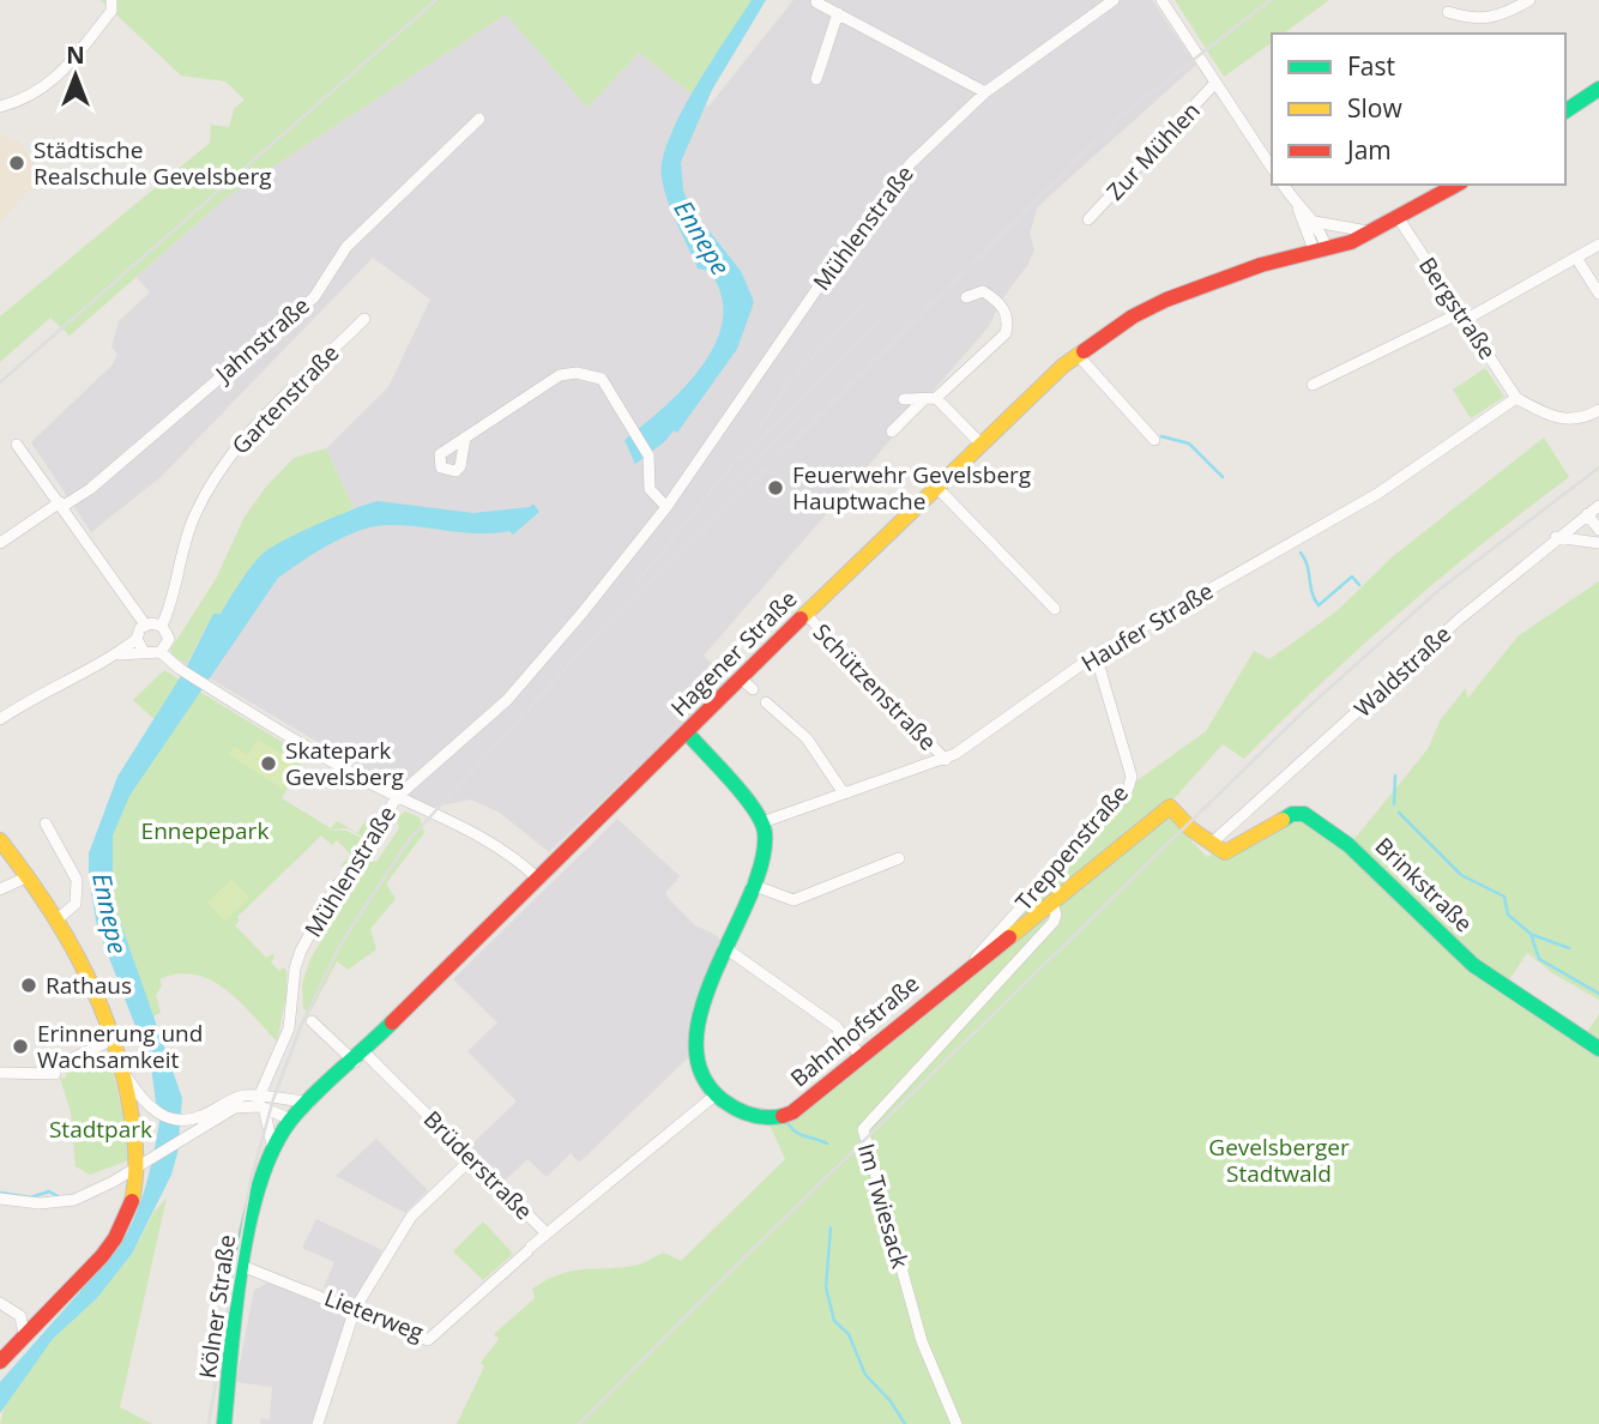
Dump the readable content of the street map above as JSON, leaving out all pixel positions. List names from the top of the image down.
{
  "streets": {
    "main road": [
      "Hagener Straße",
      "Brinkstraße",
      "Bahnhofstraße",
      "Kölner Straße"
    ],
    "street": [
      "Zur Mühlen",
      "Mühlenstraße",
      "Bergstraße",
      "Jahnstraße",
      "Gartenstraße",
      "Haufer Straße",
      "Waldstraße",
      "Schützenstraße",
      "Treppenstraße",
      "Brüderstraße",
      "Im Twiesack",
      "Lieterweg"
    ]
  },
  "crossings": [
    ["Bergstraße", "Haufer Straße"],
    ["Bergstraße", "Hagener Straße"],
    ["Haufer Straße", "Schützenstraße"],
    ["Haufer Straße", "Treppenstraße"],
    ["Hagener Straße", "Schützenstraße"],
    ["Hagener Straße", "Brüderstraße"],
    ["Hagener Straße", "Kölner Straße"],
    ["Waldstraße", "Brinkstraße"],
    ["Waldstraße", "Bahnhofstraße"],
    ["Treppenstraße", "Bahnhofstraße"],
    ["Brinkstraße", "Bahnhofstraße"],
    ["Bahnhofstraße", "Brüderstraße"],
    ["Bahnhofstraße", "Im Twiesack"],
    ["Brüderstraße", "Lieterweg"],
    ["Kölner Straße", "Lieterweg"]
  ],
  "water": ["Ennepe"],
  "parks": ["Ennepepark", "Stadtpark", "Gevelsberger Stadtwald"],
  "places": [
    "Städtische Realschule Gevelsberg",
    "Feuerwehr Gevelsberg Hauptwache",
    "Skatepark Gevelsberg",
    "Rathaus",
    "Erinnerung und Wachsamkeit"
  ],
  "legend": ["Fast", "Slow", "Jam"],
  "north": "top"
}
